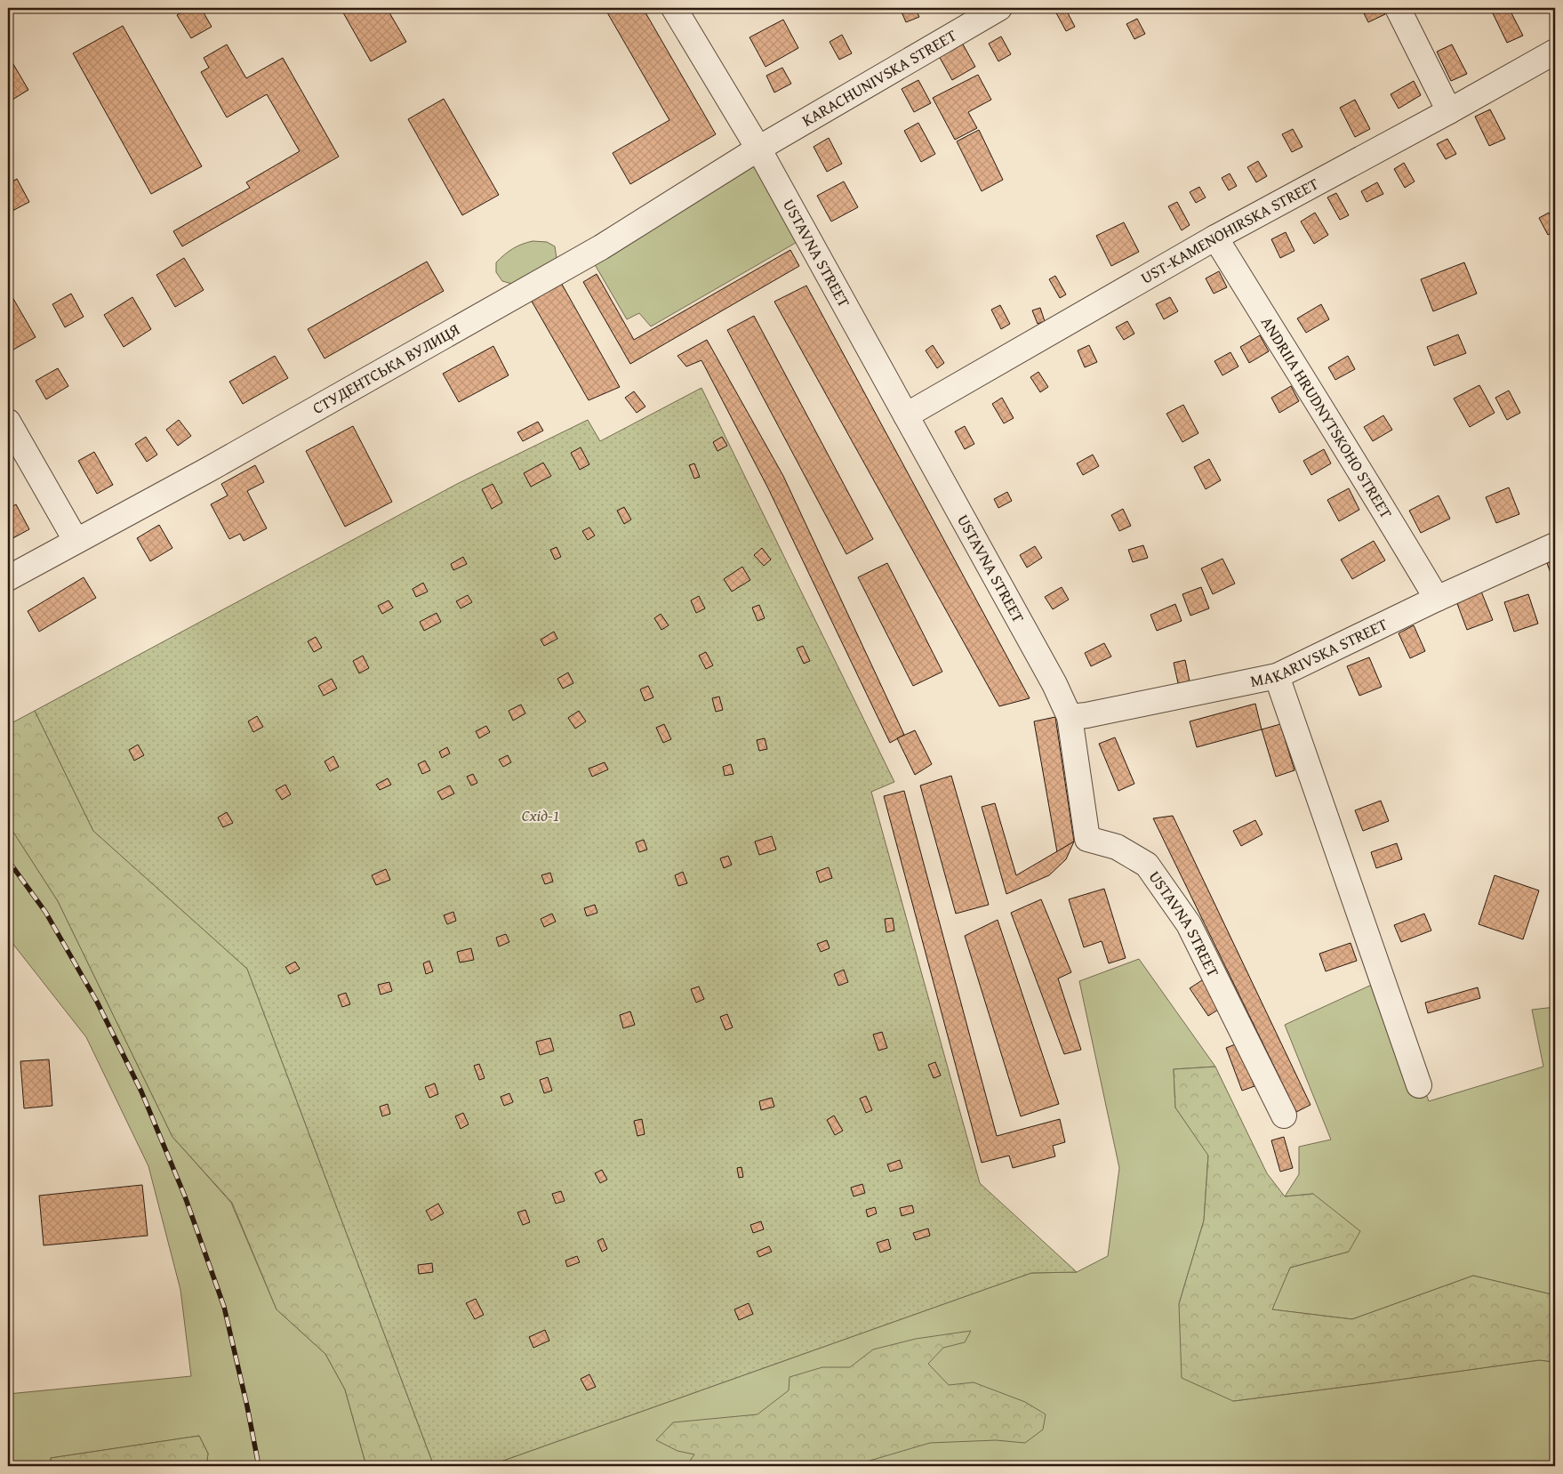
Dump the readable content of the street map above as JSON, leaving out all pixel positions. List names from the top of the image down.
{
  "streets": {
    "street": [
      "KARACHUNIVSKA STREET",
      "UST-KAMENOHIRSKA STREET",
      "USTAVNA STREET",
      "СТУДЕНТСЬКА ВУЛИЦЯ",
      "ANDRIIA HRUDNYTSKOHO STREET",
      "MAKARIVSKA STREET"
    ]
  },
  "crossings": [
    ["KARACHUNIVSKA STREET", "USTAVNA STREET"],
    ["KARACHUNIVSKA STREET", "СТУДЕНТСЬКА ВУЛИЦЯ"],
    ["UST-KAMENOHIRSKA STREET", "USTAVNA STREET"],
    ["UST-KAMENOHIRSKA STREET", "ANDRIIA HRUDNYTSKOHO STREET"],
    ["USTAVNA STREET", "СТУДЕНТСЬКА ВУЛИЦЯ"],
    ["USTAVNA STREET", "MAKARIVSKA STREET"],
    ["ANDRIIA HRUDNYTSKOHO STREET", "MAKARIVSKA STREET"]
  ],
  "parks": ["Схід-1"]
}
